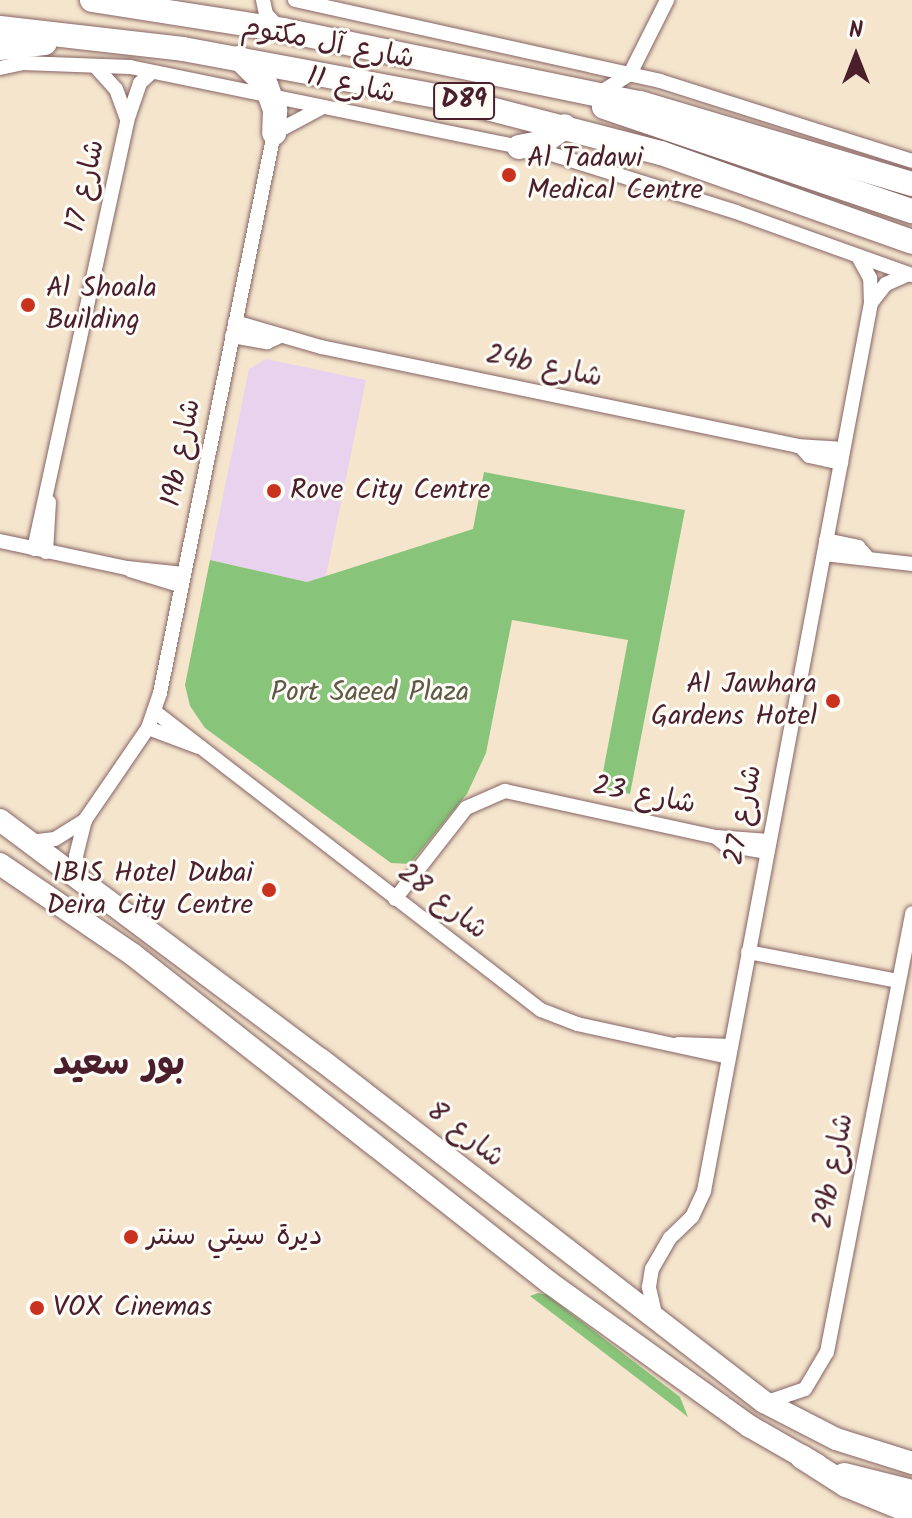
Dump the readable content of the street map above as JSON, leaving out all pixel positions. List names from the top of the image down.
{
  "streets": {
    "main road": ["شارع آل مكتوم", "D89"],
    "street": [
      "شارع 11",
      "شارع 17",
      "24b شارع",
      "19b شارع",
      "شارع 23",
      "شارع 27",
      "شارع 28",
      "شارع 8",
      "29b شارع"
    ]
  },
  "crossings": [
    ["شارع 11", "شارع 17"],
    ["شارع 11", "شارع 27"],
    ["24b شارع", "19b شارع"],
    ["24b شارع", "شارع 27"],
    ["19b شارع", "شارع 28"],
    ["19b شارع", "شارع 8"],
    ["شارع 23", "شارع 27"],
    ["شارع 23", "شارع 28"],
    ["شارع 27", "شارع 28"],
    ["شارع 27", "شارع 8"],
    ["شارع 8", "29b شارع"]
  ],
  "districts": ["بور سعيد"],
  "parks": ["Port Saeed Plaza"],
  "places": [
    "Al Tadawi Medical Centre",
    "Al Shoala Building",
    "Rove City Centre",
    "Al Jawhara Gardens Hotel",
    "IBIS Hotel Dubai Deira City Centre",
    "ديرة سيتي سنتر",
    "VOX Cinemas"
  ],
  "north": "top"
}
